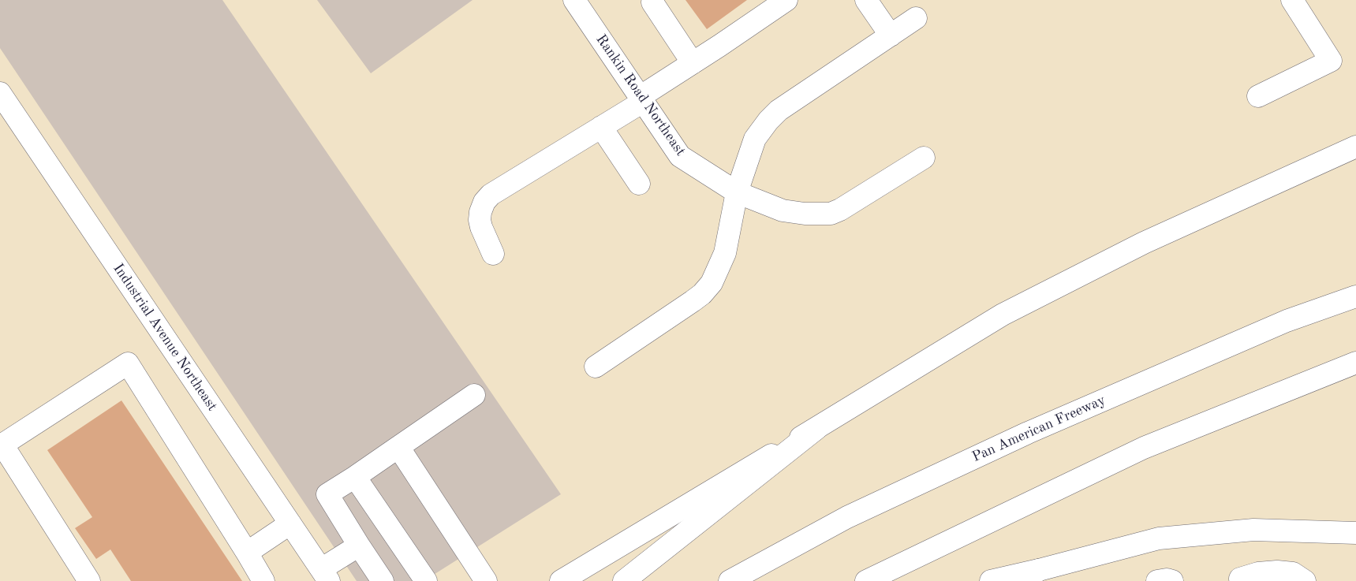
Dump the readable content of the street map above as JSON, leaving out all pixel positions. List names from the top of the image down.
{
  "streets": {
    "main road": ["Rankin Road Northeast", "Industrial Avenue Northeast", "Pan American Freeway"]
  }
}
